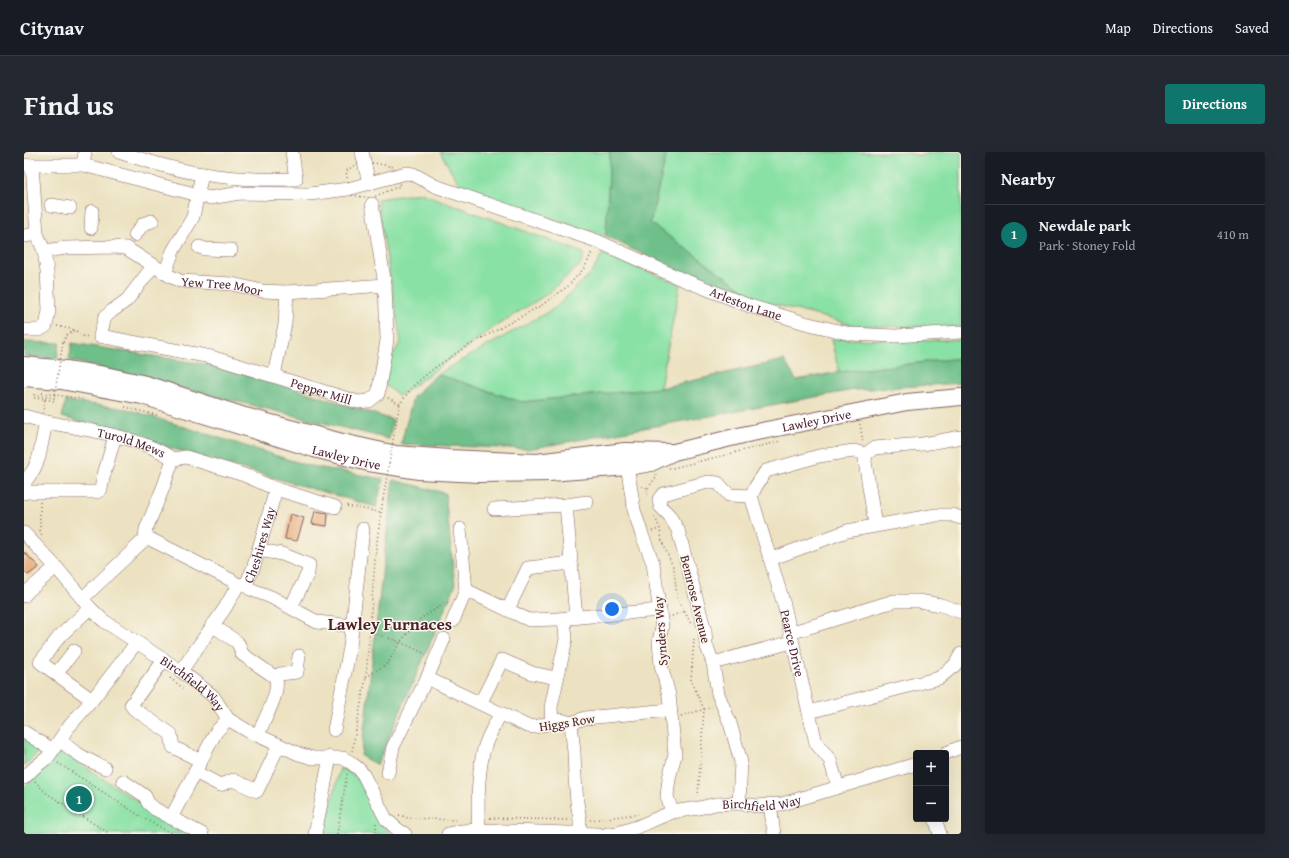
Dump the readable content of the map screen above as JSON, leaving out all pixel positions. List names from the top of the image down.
{
  "streets": {
    "main road": ["Lawley Drive"],
    "street": [
      "Yew Tree Moor",
      "Arleston Lane",
      "Pepper Mill",
      "Turold Mews",
      "Cheshires Way",
      "Bemrose Avenue",
      "Synders Way",
      "Pearce Drive",
      "Birchfield Way",
      "Higgs Row"
    ]
  },
  "crossings": [
    ["Lawley Drive", "Synders Way"],
    ["Turold Mews", "Cheshires Way"],
    ["Cheshires Way", "Birchfield Way"],
    ["Bemrose Avenue", "Pearce Drive"],
    ["Bemrose Avenue", "Birchfield Way"],
    ["Synders Way", "Birchfield Way"],
    ["Synders Way", "Higgs Row"],
    ["Pearce Drive", "Birchfield Way"]
  ],
  "districts": ["Lawley Furnaces"],
  "page": {
    "header": "Citynav",
    "nav": ["Map", "Directions", "Saved"],
    "title": "Find us",
    "buttons": "Directions",
    "heading": "Nearby",
    "list": [
      {
        "mark": "1",
        "name": "Newdale park",
        "note": "Park · Stoney Fold",
        "value": "410 m"
      }
    ],
    "map_buttons": ["+", "−"],
    "pins": "1"
  }
}
